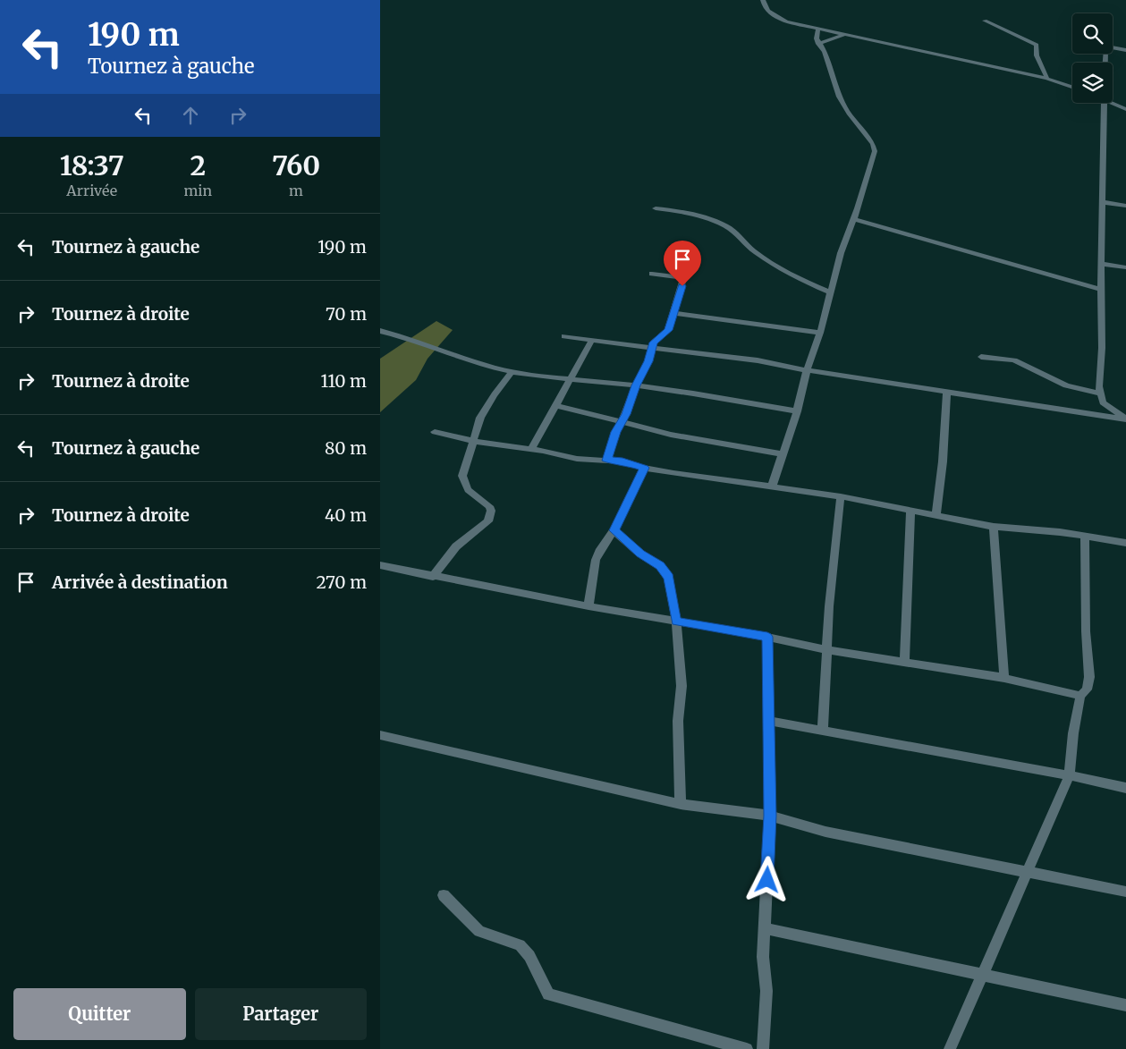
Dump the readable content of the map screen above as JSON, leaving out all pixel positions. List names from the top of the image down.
{
  "page": {
    "turn": ["190 m", "Tournez à gauche"],
    "eta": [
      "18:37",
      "Arrivée",
      "2",
      "min",
      "760",
      "m"
    ],
    "list": [
      {
        "name": "Tournez à gauche",
        "value": "190 m"
      },
      {
        "name": "Tournez à droite",
        "value": "70 m"
      },
      {
        "name": "Tournez à droite",
        "value": "110 m"
      },
      {
        "name": "Tournez à gauche",
        "value": "80 m"
      },
      {
        "name": "Tournez à droite",
        "value": "40 m"
      },
      {
        "name": "Arrivée à destination",
        "value": "270 m"
      }
    ],
    "buttons": ["Quitter", "Partager"]
  }
}
